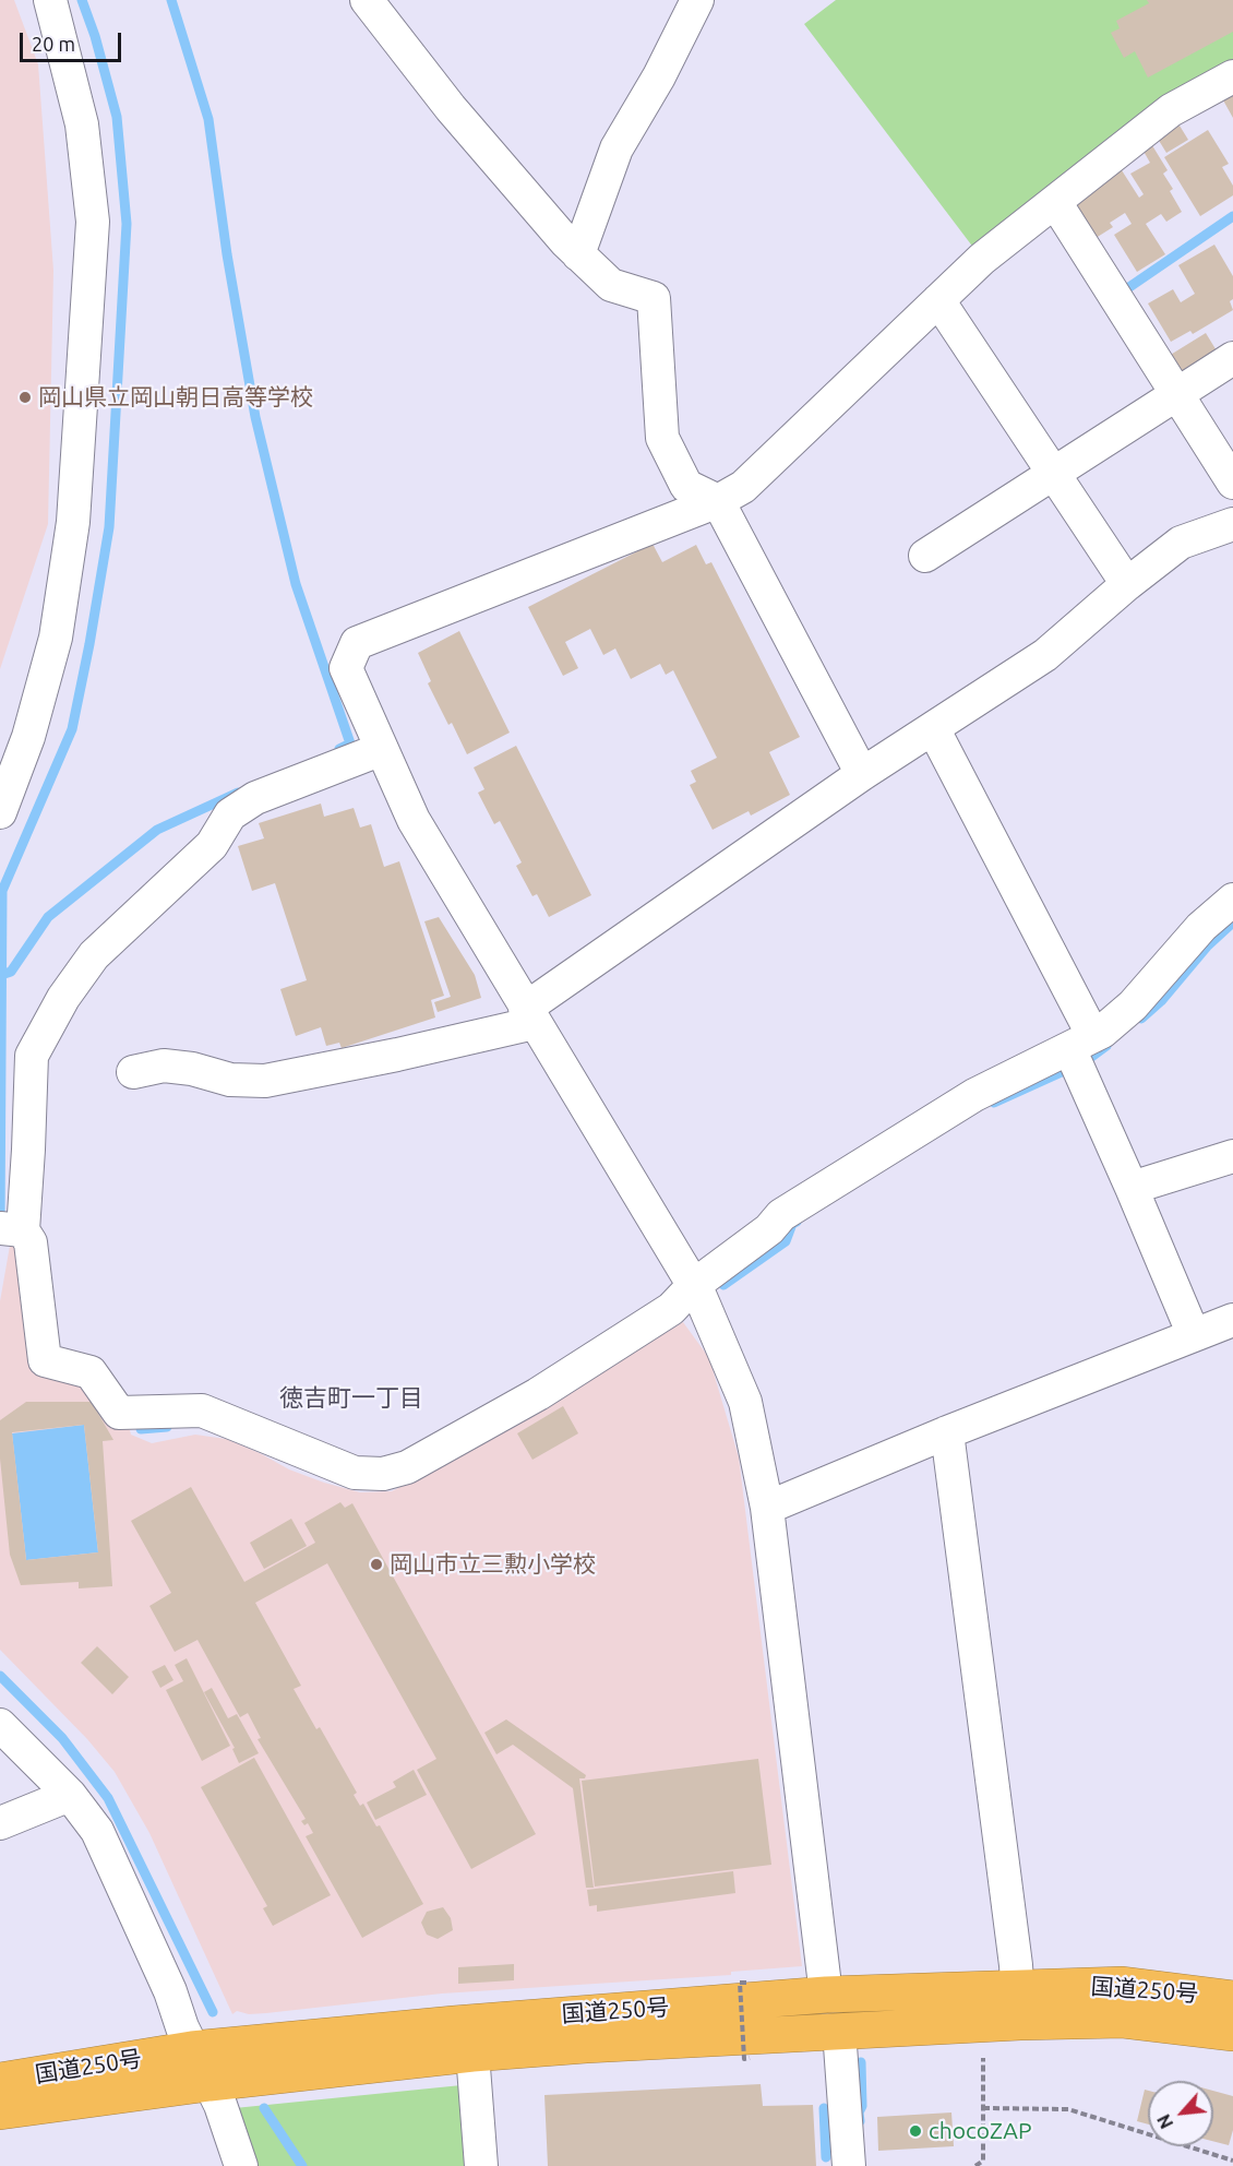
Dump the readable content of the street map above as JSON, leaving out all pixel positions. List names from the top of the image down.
{
  "streets": {
    "highway": ["国道250号"]
  },
  "districts": ["徳吉町一丁目"],
  "places": ["岡山県立岡山朝日高等学校", "岡山市立三勲小学校", "chocoZAP"],
  "scale_bar": "20 m",
  "north": "bottom left"
}
